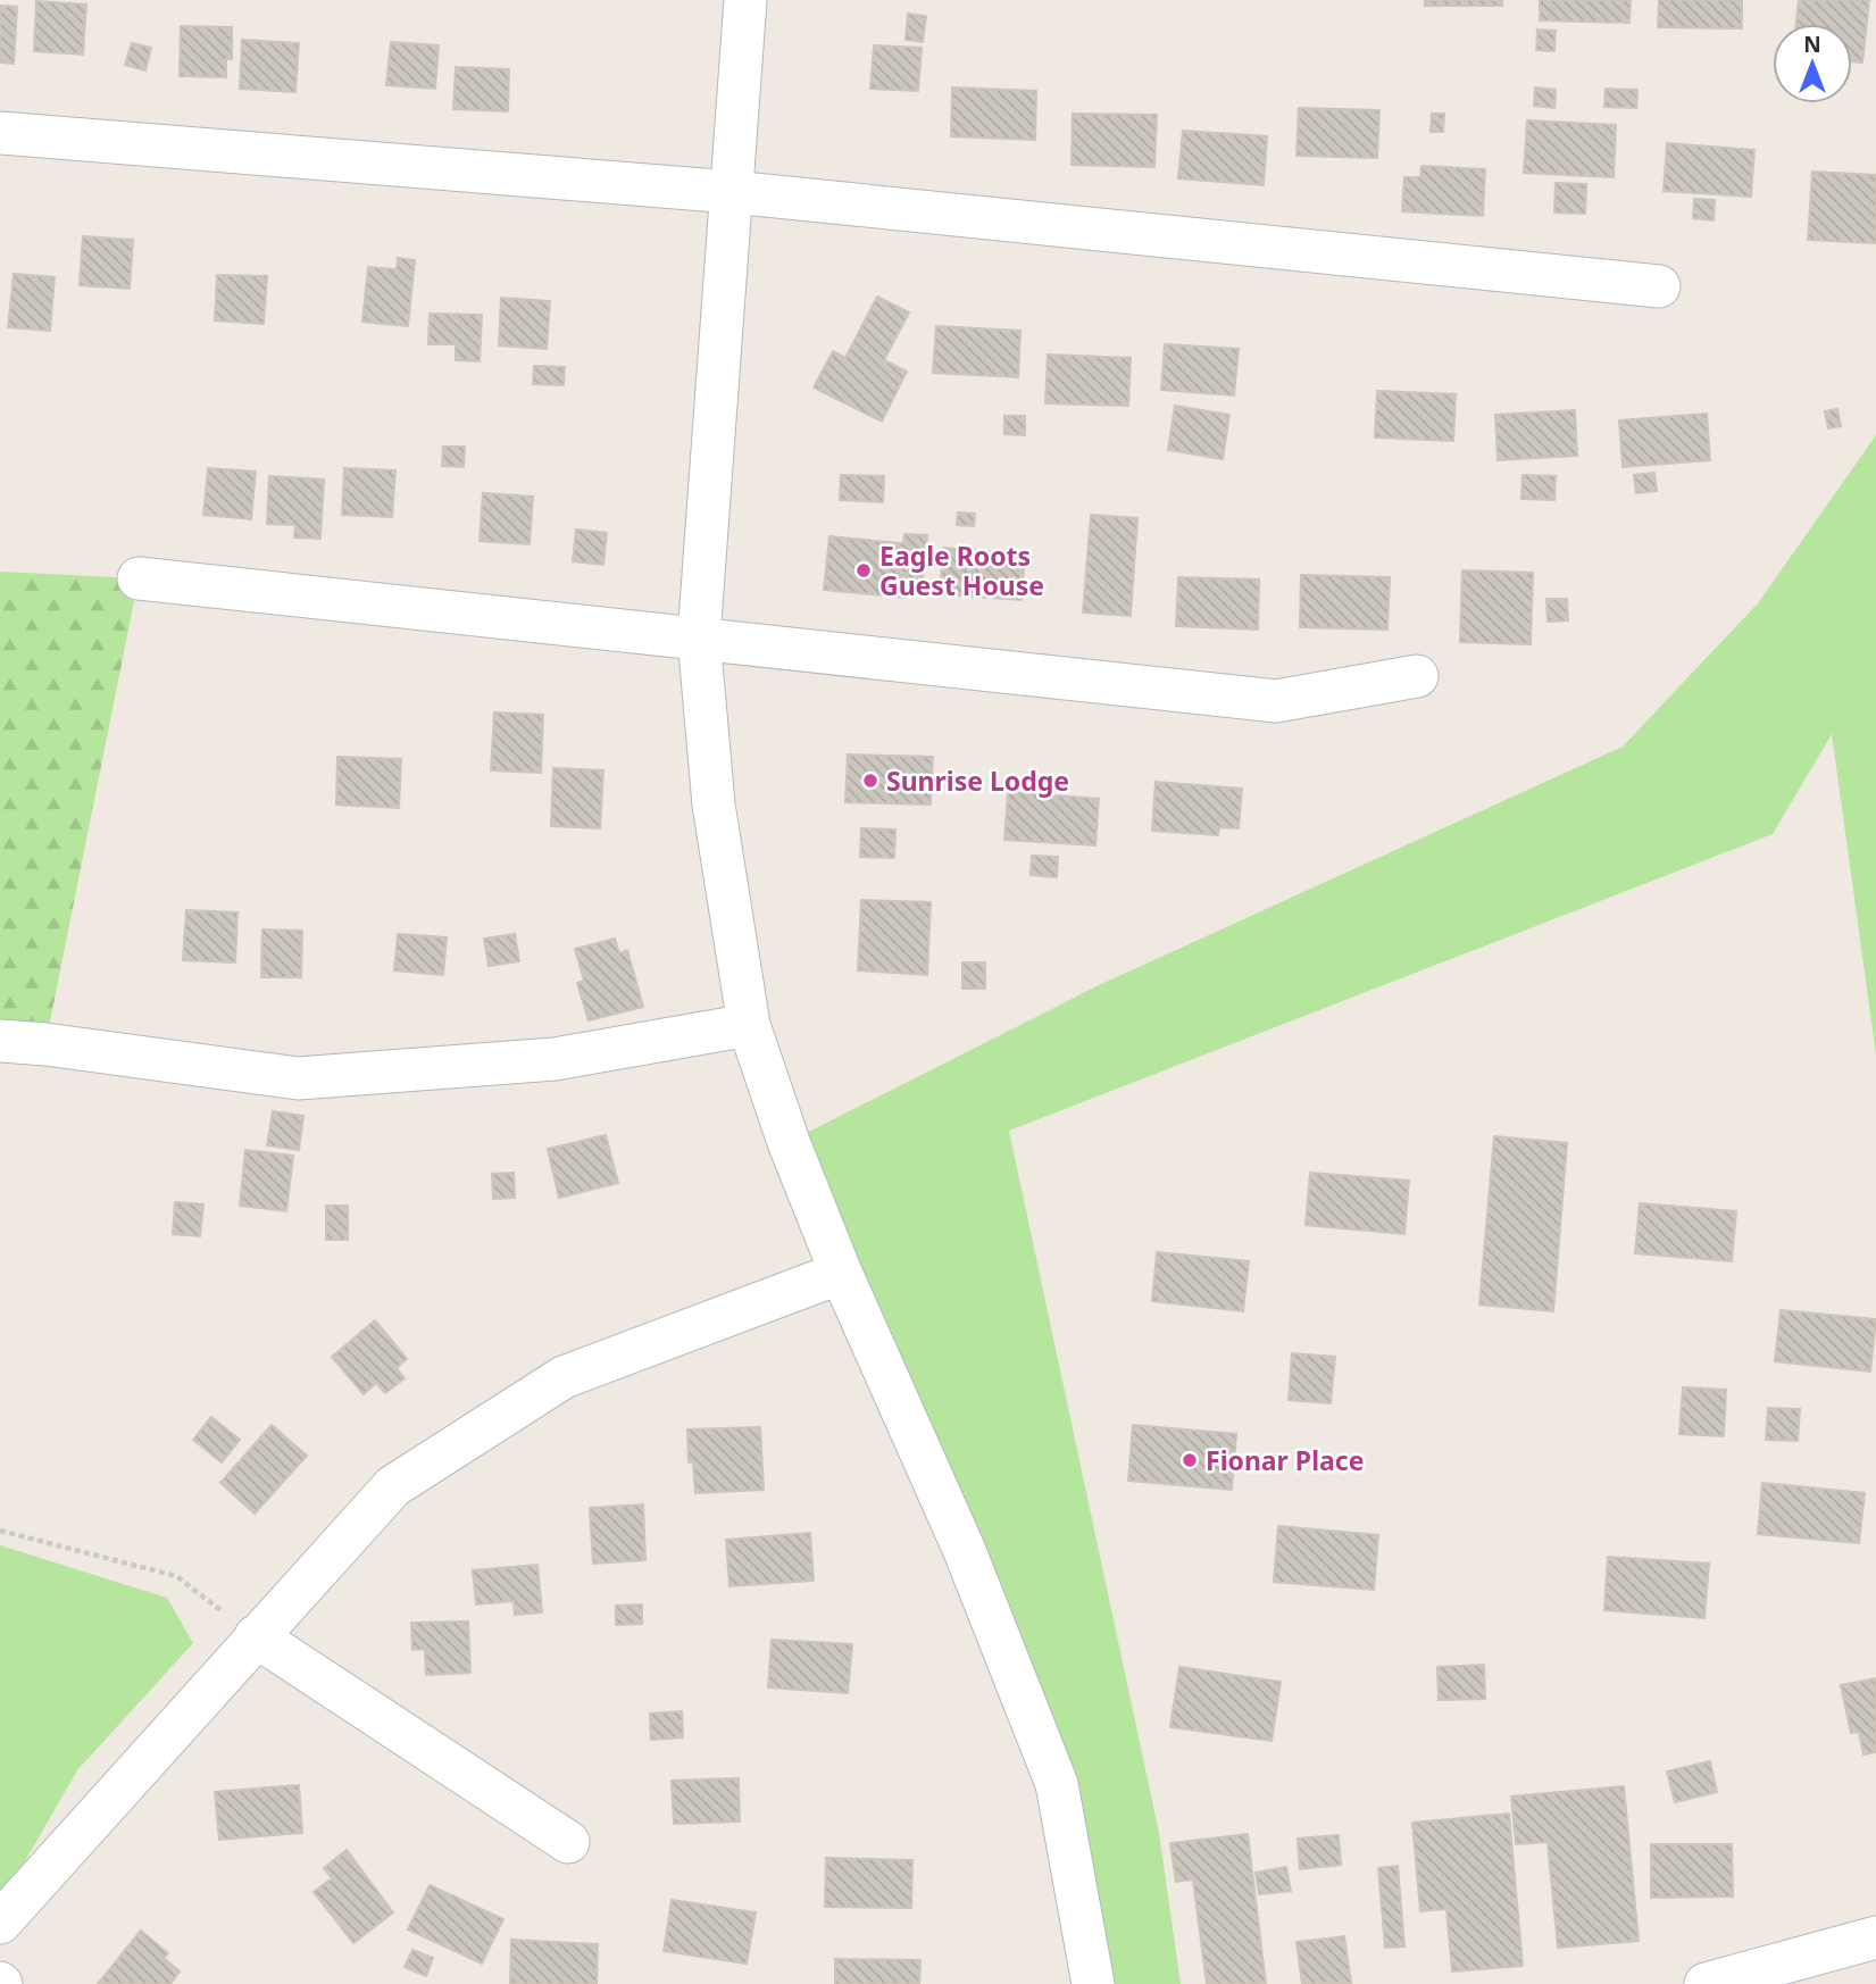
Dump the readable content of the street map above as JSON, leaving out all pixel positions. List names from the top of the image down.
{
  "places": ["Eagle Roots Guest House", "Sunrise Lodge", "Fionar Place"],
  "north": "top"
}
